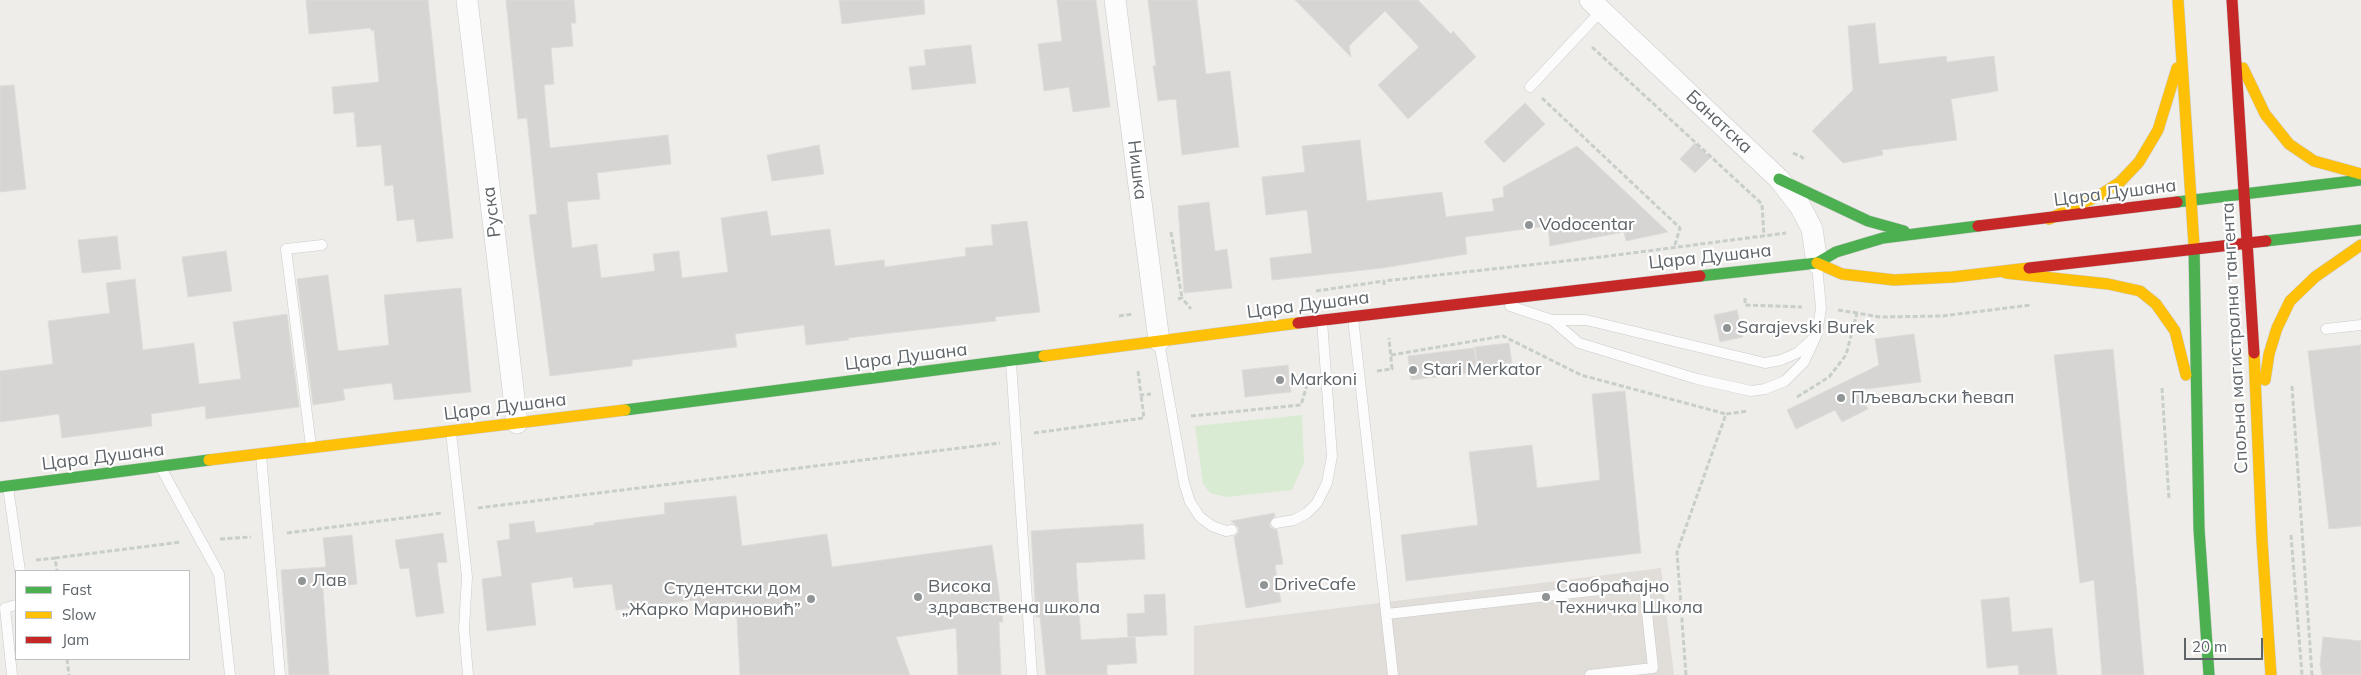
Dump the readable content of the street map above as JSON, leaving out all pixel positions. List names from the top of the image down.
{
  "streets": {
    "main road": ["Цара Душана", "Спољна магистрална тангента"],
    "street": ["Банатска", "Нишка", "Руска"]
  },
  "crossings": [
    ["Банатска", "Цара Душана"],
    ["Нишка", "Цара Душана"],
    ["Цара Душана", "Руска"],
    ["Цара Душана", "Спољна магистрална тангента"]
  ],
  "places": [
    "Vodocentar",
    "Sarajevski Burek",
    "Stari Merkator",
    "Markoni",
    "Пљеваљски ћевап",
    "Лав",
    "DriveCafe",
    "Висока здравствена школа",
    "Саобраћајно Техничка Школа",
    "Студентски дом „Жарко Мариновић”"
  ],
  "legend": ["Fast", "Slow", "Jam"],
  "scale_bar": "20 m"
}
